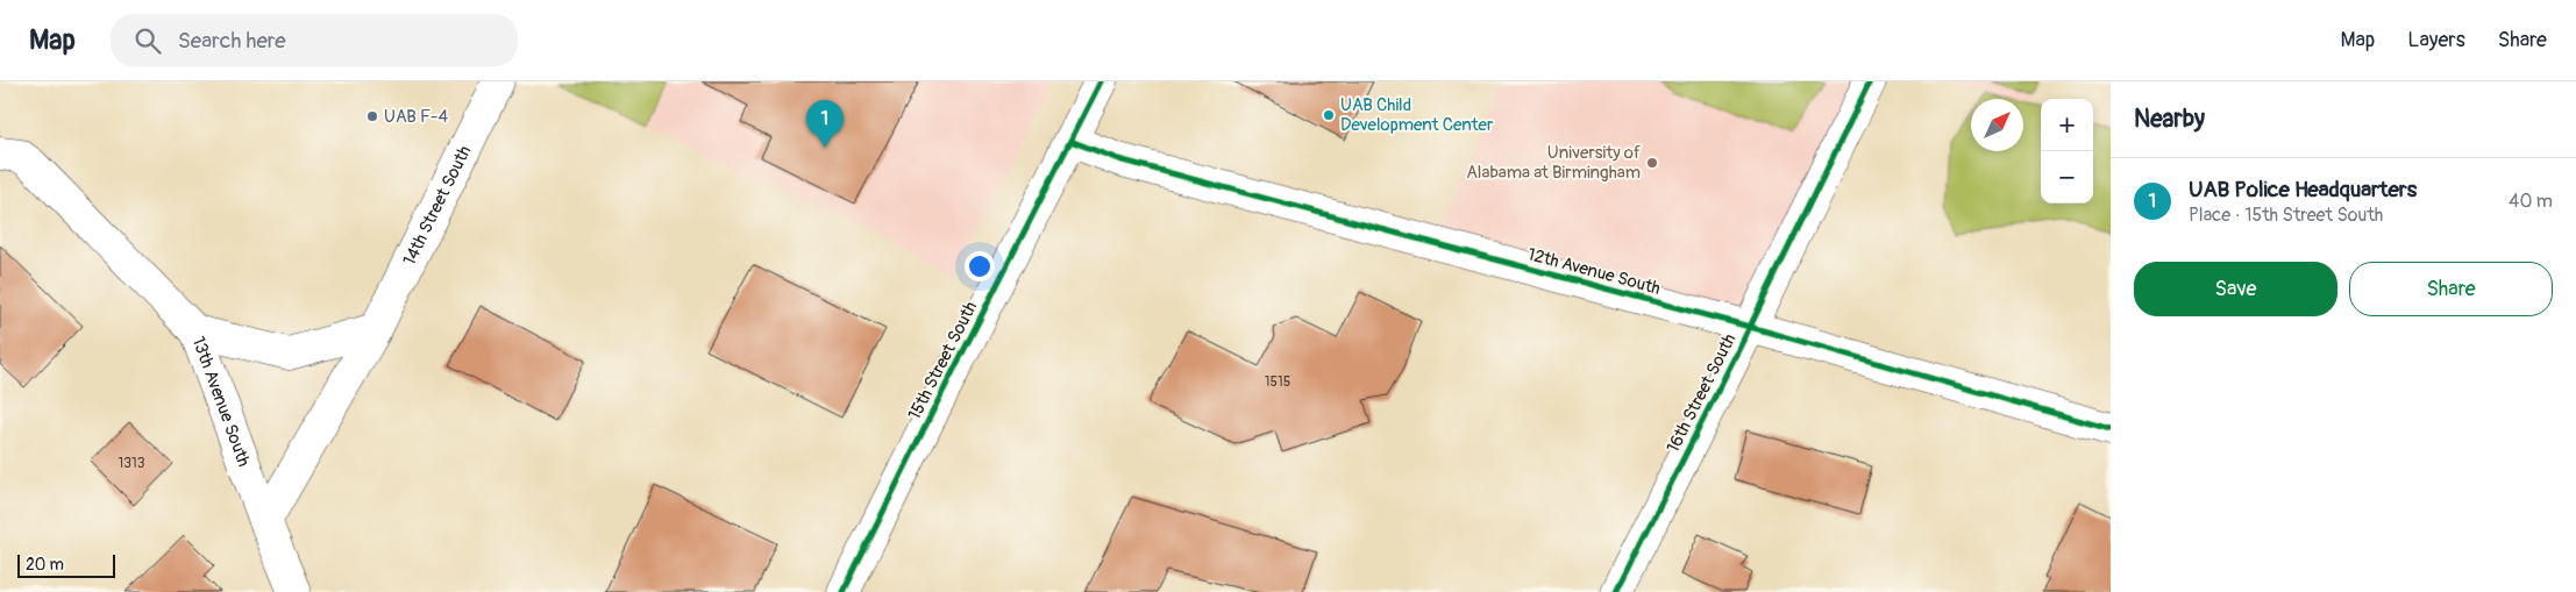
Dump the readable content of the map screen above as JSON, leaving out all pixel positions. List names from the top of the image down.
{
  "streets": {
    "street": [
      "14th Street South",
      "12th Avenue South",
      "15th Street South",
      "16th Street South",
      "13th Avenue South"
    ]
  },
  "crossings": [
    ["14th Street South", "13th Avenue South"],
    ["12th Avenue South", "15th Street South"],
    ["12th Avenue South", "16th Street South"]
  ],
  "places": ["UAB Child Development Center", "UAB F-4", "University of Alabama at Birmingham"],
  "house_numbers": ["1515", "1313"],
  "scale_bar": "20 m",
  "north": "top right",
  "page": {
    "header": "Map",
    "search": "Search here",
    "nav": ["Map", "Layers", "Share"],
    "heading": "Nearby",
    "map_buttons": ["+", "−"],
    "pins": "1",
    "list": [
      {
        "mark": "1",
        "name": "UAB Police Headquarters",
        "note": "Place · 15th Street South",
        "value": "40 m"
      }
    ],
    "buttons": ["Save", "Share"],
    "scale": "20 m"
  }
}
